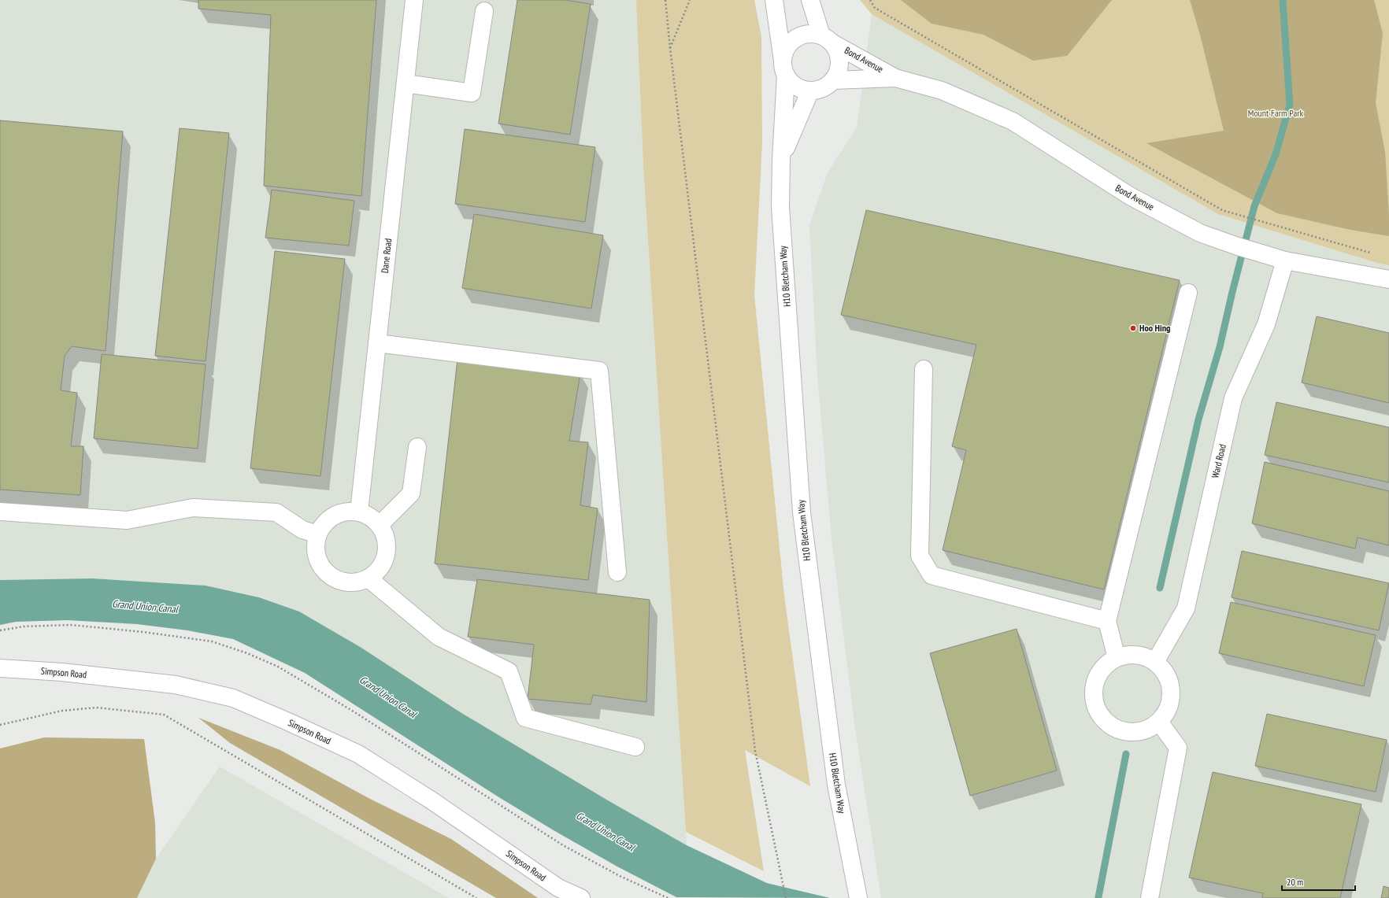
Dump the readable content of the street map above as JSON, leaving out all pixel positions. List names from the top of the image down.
{
  "streets": {
    "street": [
      "Bond Avenue",
      "Dane Road",
      "H10 Bletcham Way",
      "Ward Road",
      "Simpson Road"
    ]
  },
  "crossings": [
    ["Bond Avenue", "H10 Bletcham Way"],
    ["Bond Avenue", "Ward Road"]
  ],
  "water": ["Grand Union Canal"],
  "parks": ["Mount Farm Park"],
  "places": ["Hoo Hing"],
  "scale_bar": "20 m"
}
